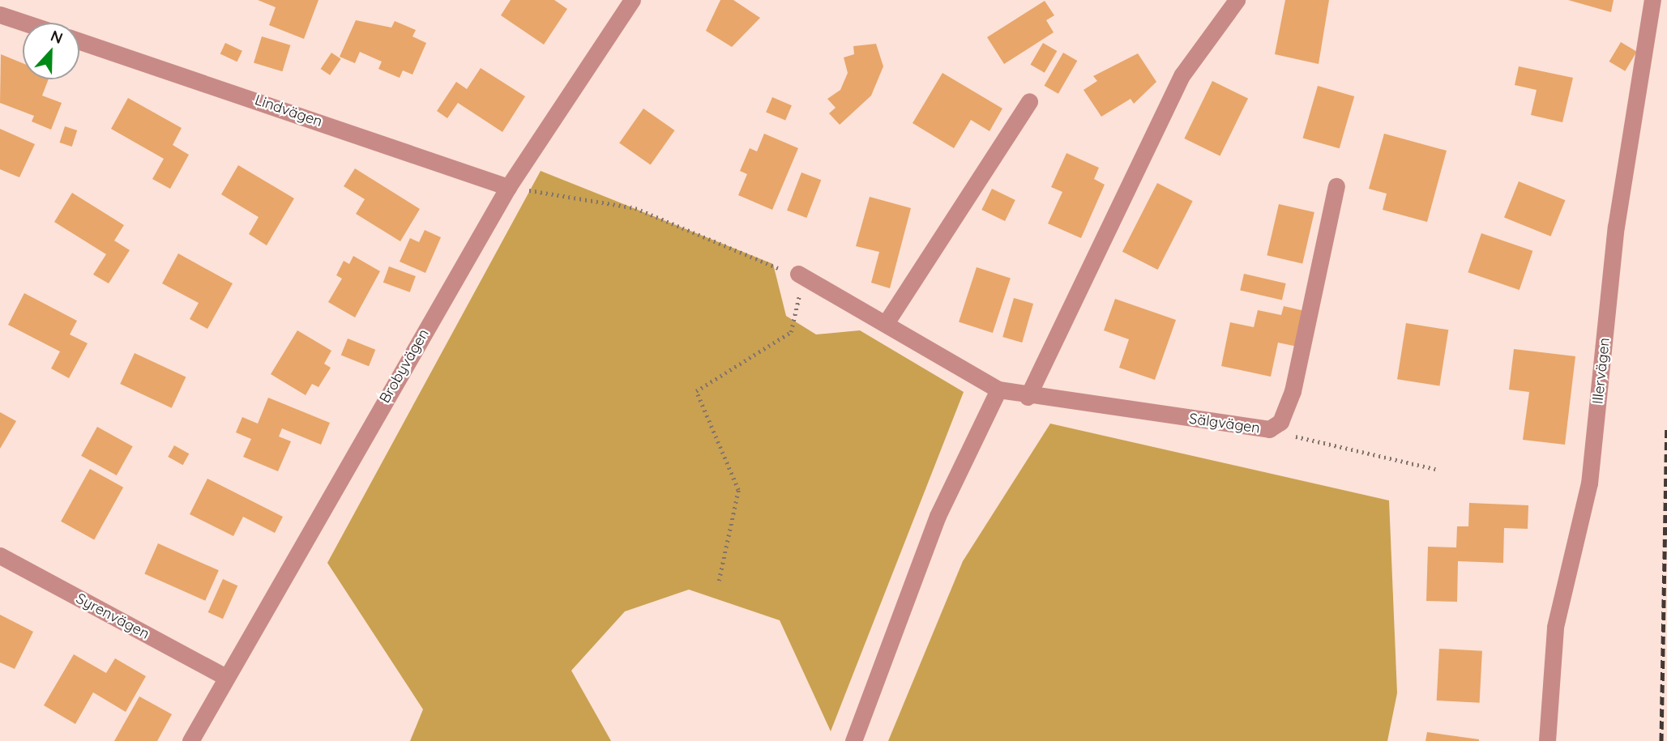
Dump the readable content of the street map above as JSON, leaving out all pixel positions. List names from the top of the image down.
{
  "streets": {
    "street": [
      "Lindvägen",
      "Brobyvägen",
      "Illervägen",
      "Sälgvägen",
      "Syrenvägen"
    ]
  },
  "crossings": [
    ["Lindvägen", "Brobyvägen"],
    ["Brobyvägen", "Syrenvägen"]
  ],
  "north": "top"
}
